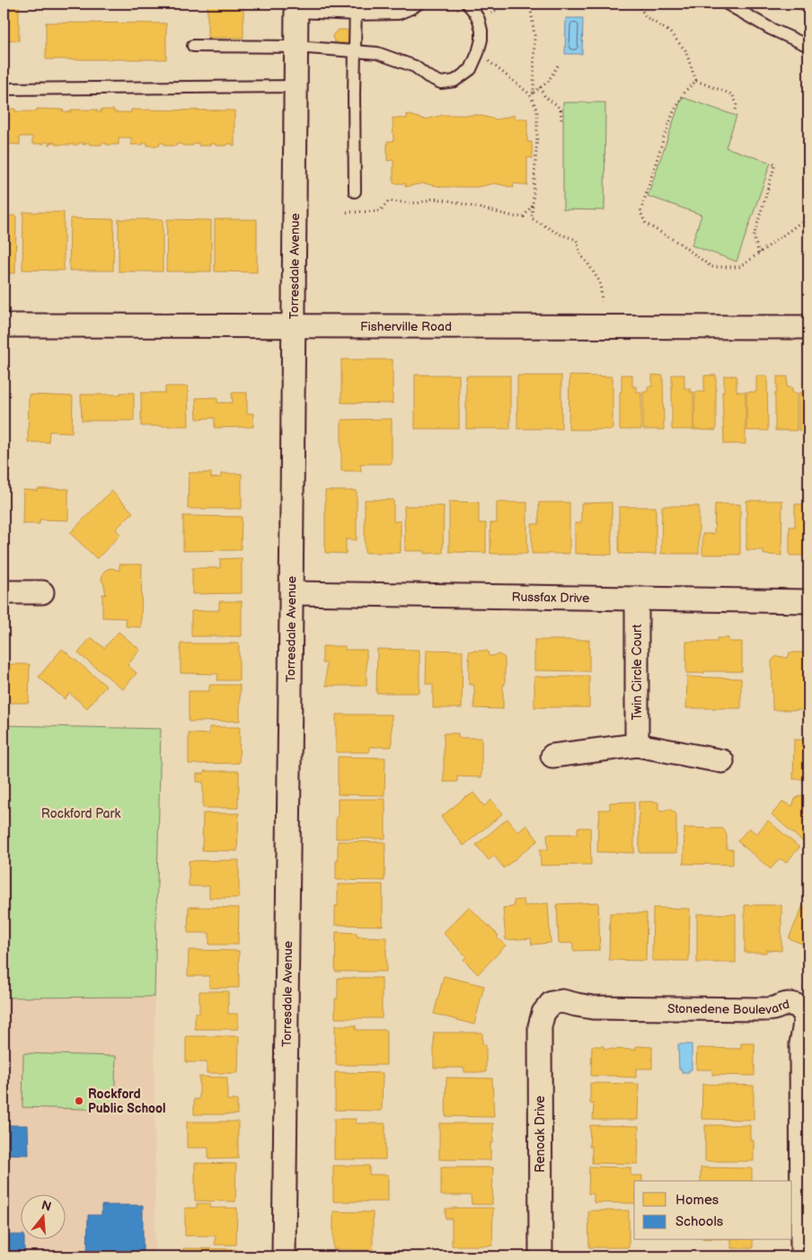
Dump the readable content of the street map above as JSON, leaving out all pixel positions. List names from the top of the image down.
{
  "streets": {
    "street": [
      "Torresdale Avenue",
      "Fisherville Road",
      "Russfax Drive",
      "Twin Circle Court",
      "Stonedene Boulevard",
      "Renoak Drive"
    ]
  },
  "crossings": [
    ["Torresdale Avenue", "Fisherville Road"],
    ["Torresdale Avenue", "Russfax Drive"],
    ["Russfax Drive", "Twin Circle Court"],
    ["Stonedene Boulevard", "Renoak Drive"]
  ],
  "parks": ["Rockford Park"],
  "places": ["Rockford Public School"],
  "legend": ["Homes", "Schools"],
  "north": "top"
}
